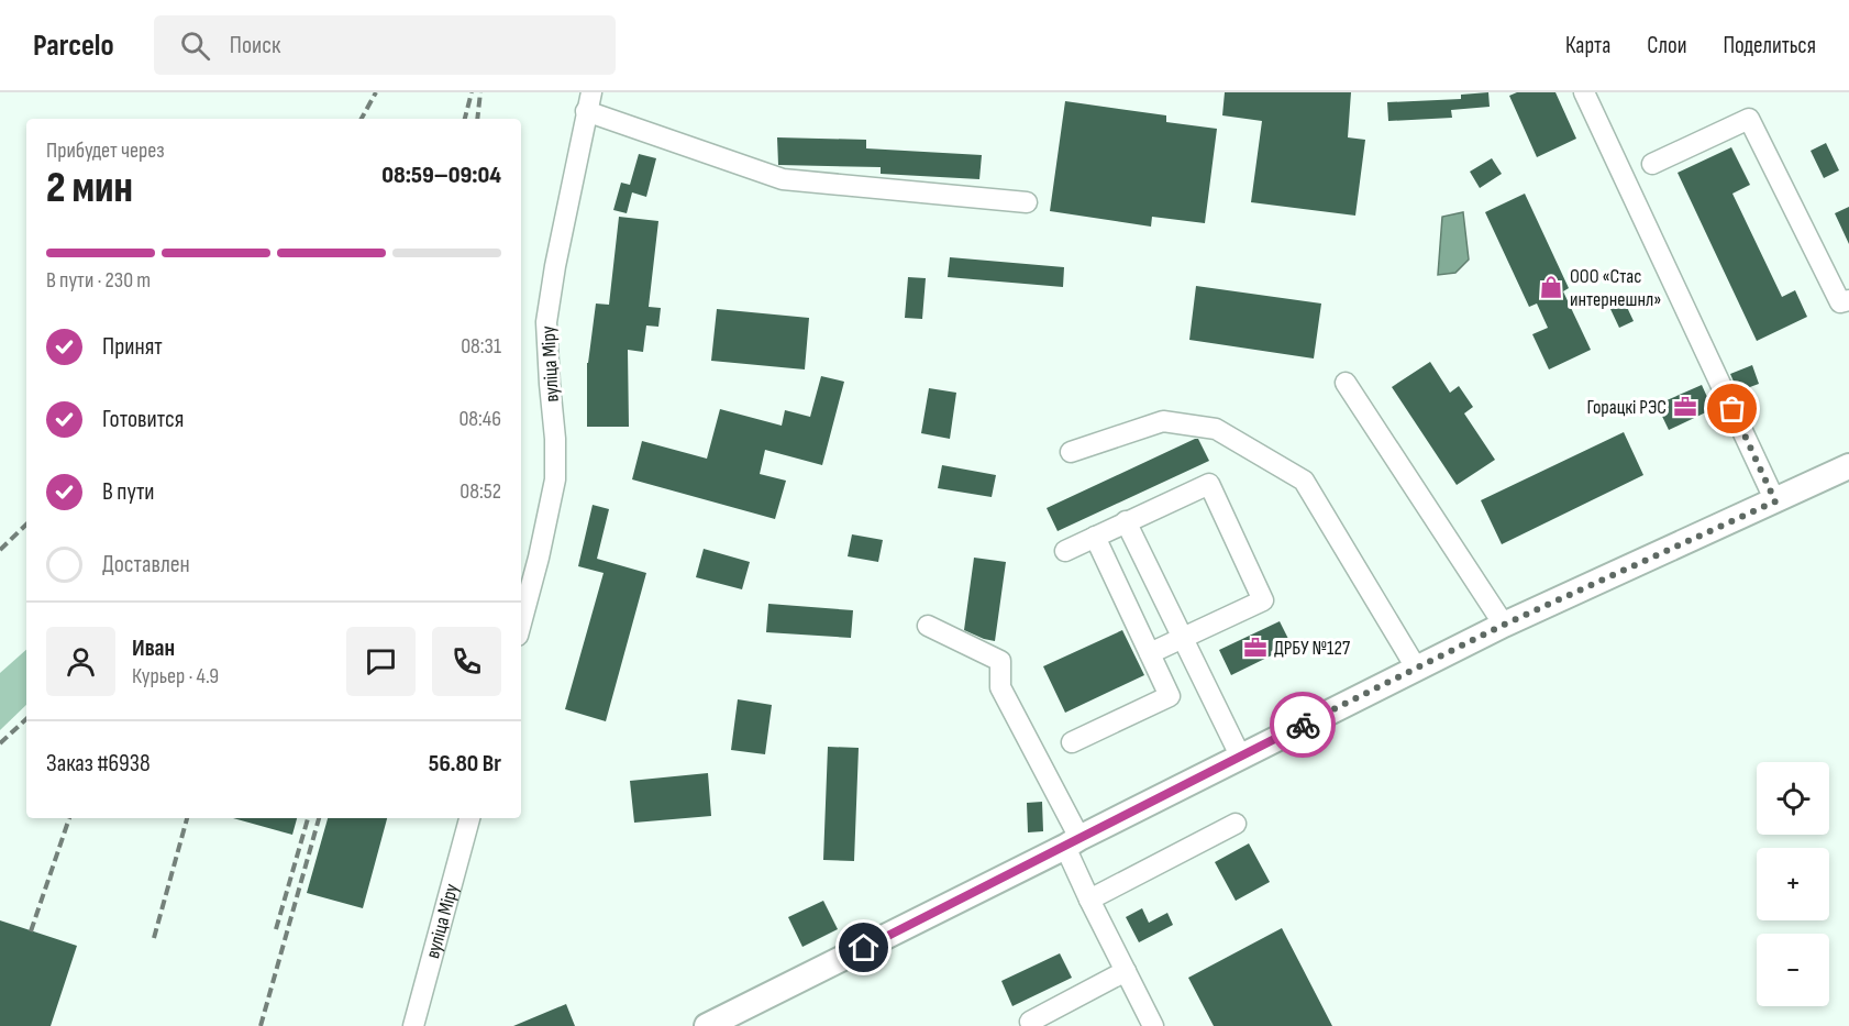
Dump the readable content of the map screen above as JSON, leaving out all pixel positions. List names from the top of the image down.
{
  "streets": {
    "street": ["вуліца Міру"]
  },
  "places": {
    "shop": ["ООО «Стас интернешнл»"],
    "office": ["Горацкі РЭС", "ДРБУ №127"]
  },
  "page": {
    "header": "Parcelo",
    "search": "Поиск",
    "nav": ["Карта", "Слои", "Поделиться"],
    "heading": ["2 мин", "Прибудет через", "08:59–09:04"],
    "panel": [
      "Иван",
      "Курьер · 4.9",
      "Заказ #6938",
      "56.80 Br"
    ],
    "bar": "В пути · 230 m",
    "list": [
      ["Принят", "08:31"],
      ["Готовится", "08:46"],
      ["В пути", "08:52"],
      "Доставлен"
    ],
    "map_buttons": ["+", "−"]
  }
}
